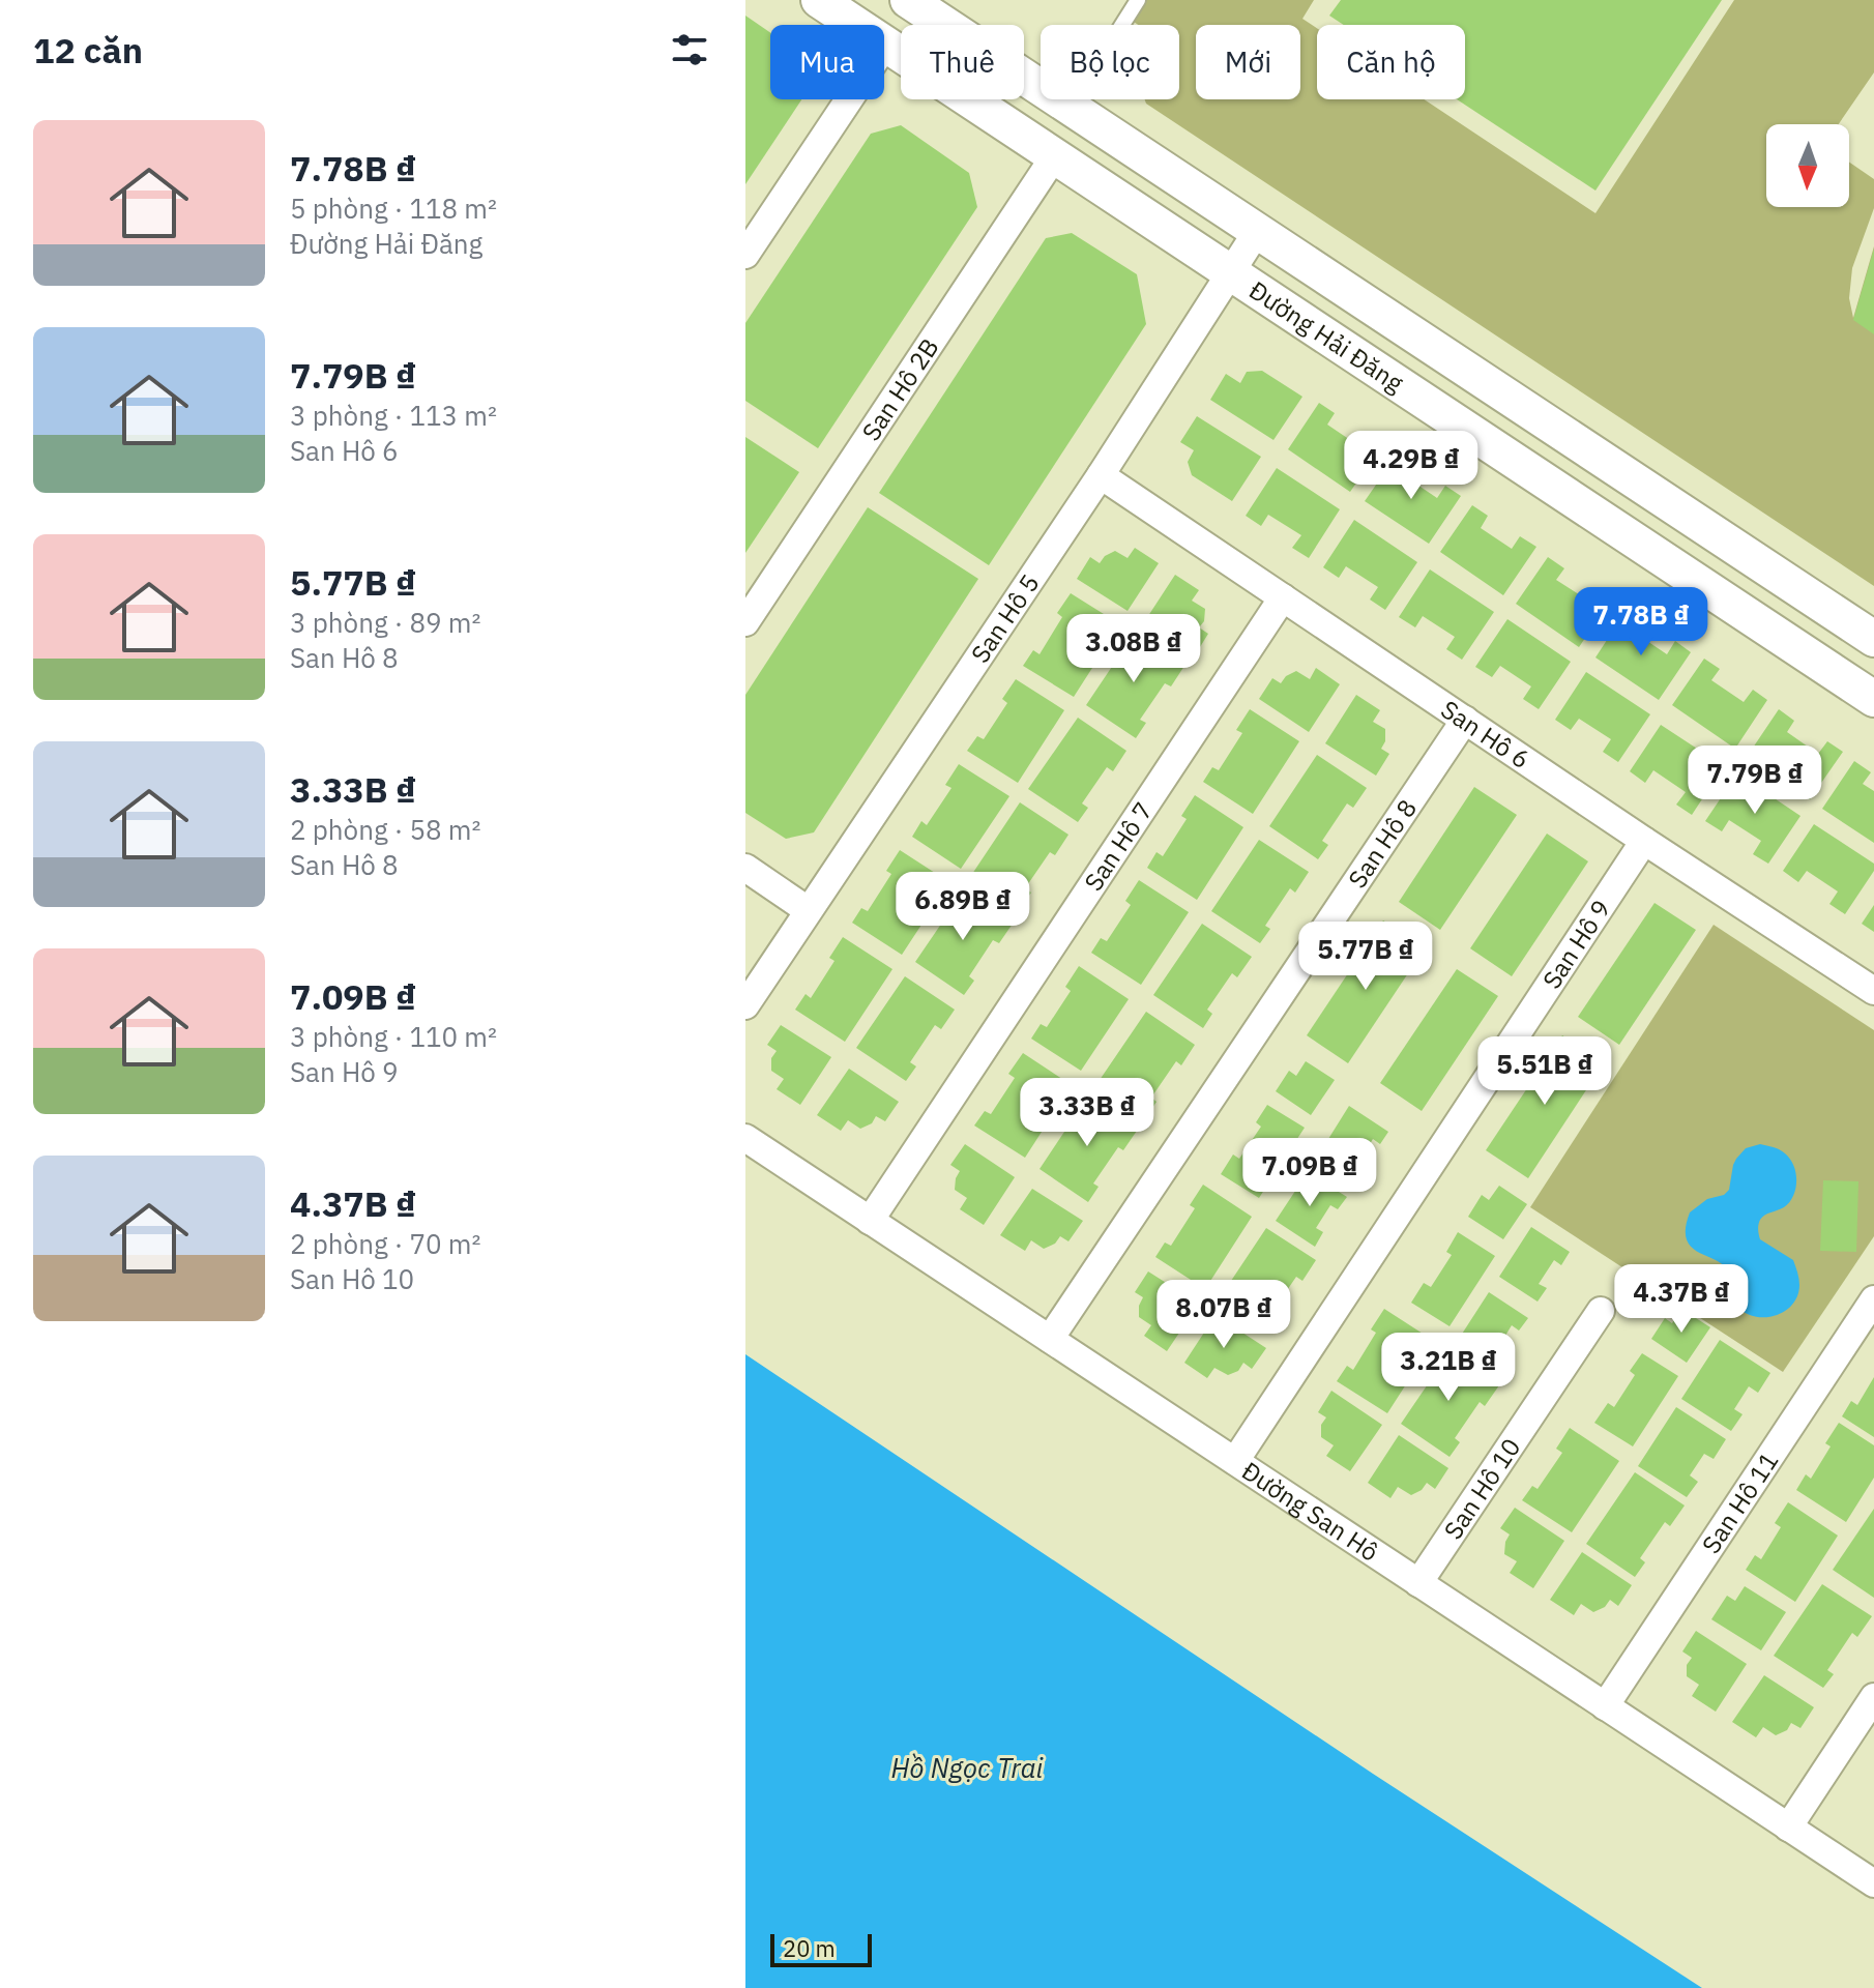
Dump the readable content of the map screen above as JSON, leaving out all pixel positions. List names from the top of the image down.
{
  "streets": {
    "street": [
      "Đường Hải Đăng",
      "San Hô 2B",
      "San Hô 5",
      "San Hô 6",
      "San Hô 8",
      "San Hô 7",
      "San Hô 9",
      "San Hô 10",
      "San Hô 11",
      "Đường San Hô"
    ]
  },
  "crossings": [
    ["Đường Hải Đăng", "San Hô 2B"],
    ["Đường Hải Đăng", "San Hô 5"],
    ["San Hô 5", "San Hô 6"],
    ["San Hô 6", "San Hô 8"],
    ["San Hô 6", "San Hô 7"],
    ["San Hô 6", "San Hô 9"],
    ["San Hô 8", "Đường San Hô"],
    ["San Hô 7", "Đường San Hô"],
    ["San Hô 9", "Đường San Hô"],
    ["San Hô 10", "Đường San Hô"],
    ["San Hô 11", "Đường San Hô"]
  ],
  "water": ["Hồ Ngọc Trai"],
  "scale_bar": "20 m",
  "north": "bottom",
  "page": {
    "heading": "12 căn",
    "chip": [
      "Mua",
      "Thuê",
      "Bộ lọc",
      "Mới",
      "Căn hộ"
    ],
    "list": [
      {
        "name": "7.78B ₫",
        "note": "5 phòng · 118 m² · Đường Hải Đăng"
      },
      {
        "name": "7.79B ₫",
        "note": "3 phòng · 113 m² · San Hô 6"
      },
      {
        "name": "5.77B ₫",
        "note": "3 phòng · 89 m² · San Hô 8"
      },
      {
        "name": "3.33B ₫",
        "note": "2 phòng · 58 m² · San Hô 8"
      },
      {
        "name": "7.09B ₫",
        "note": "3 phòng · 110 m² · San Hô 9"
      },
      {
        "name": "4.37B ₫",
        "note": "2 phòng · 70 m² · San Hô 10"
      }
    ],
    "price": [
      "4.29B ₫",
      "7.78B ₫",
      "3.08B ₫",
      "7.79B ₫",
      "6.89B ₫",
      "5.77B ₫",
      "5.51B ₫",
      "3.33B ₫",
      "7.09B ₫",
      "4.37B ₫",
      "8.07B ₫",
      "3.21B ₫"
    ],
    "scale": "20 m"
  }
}
